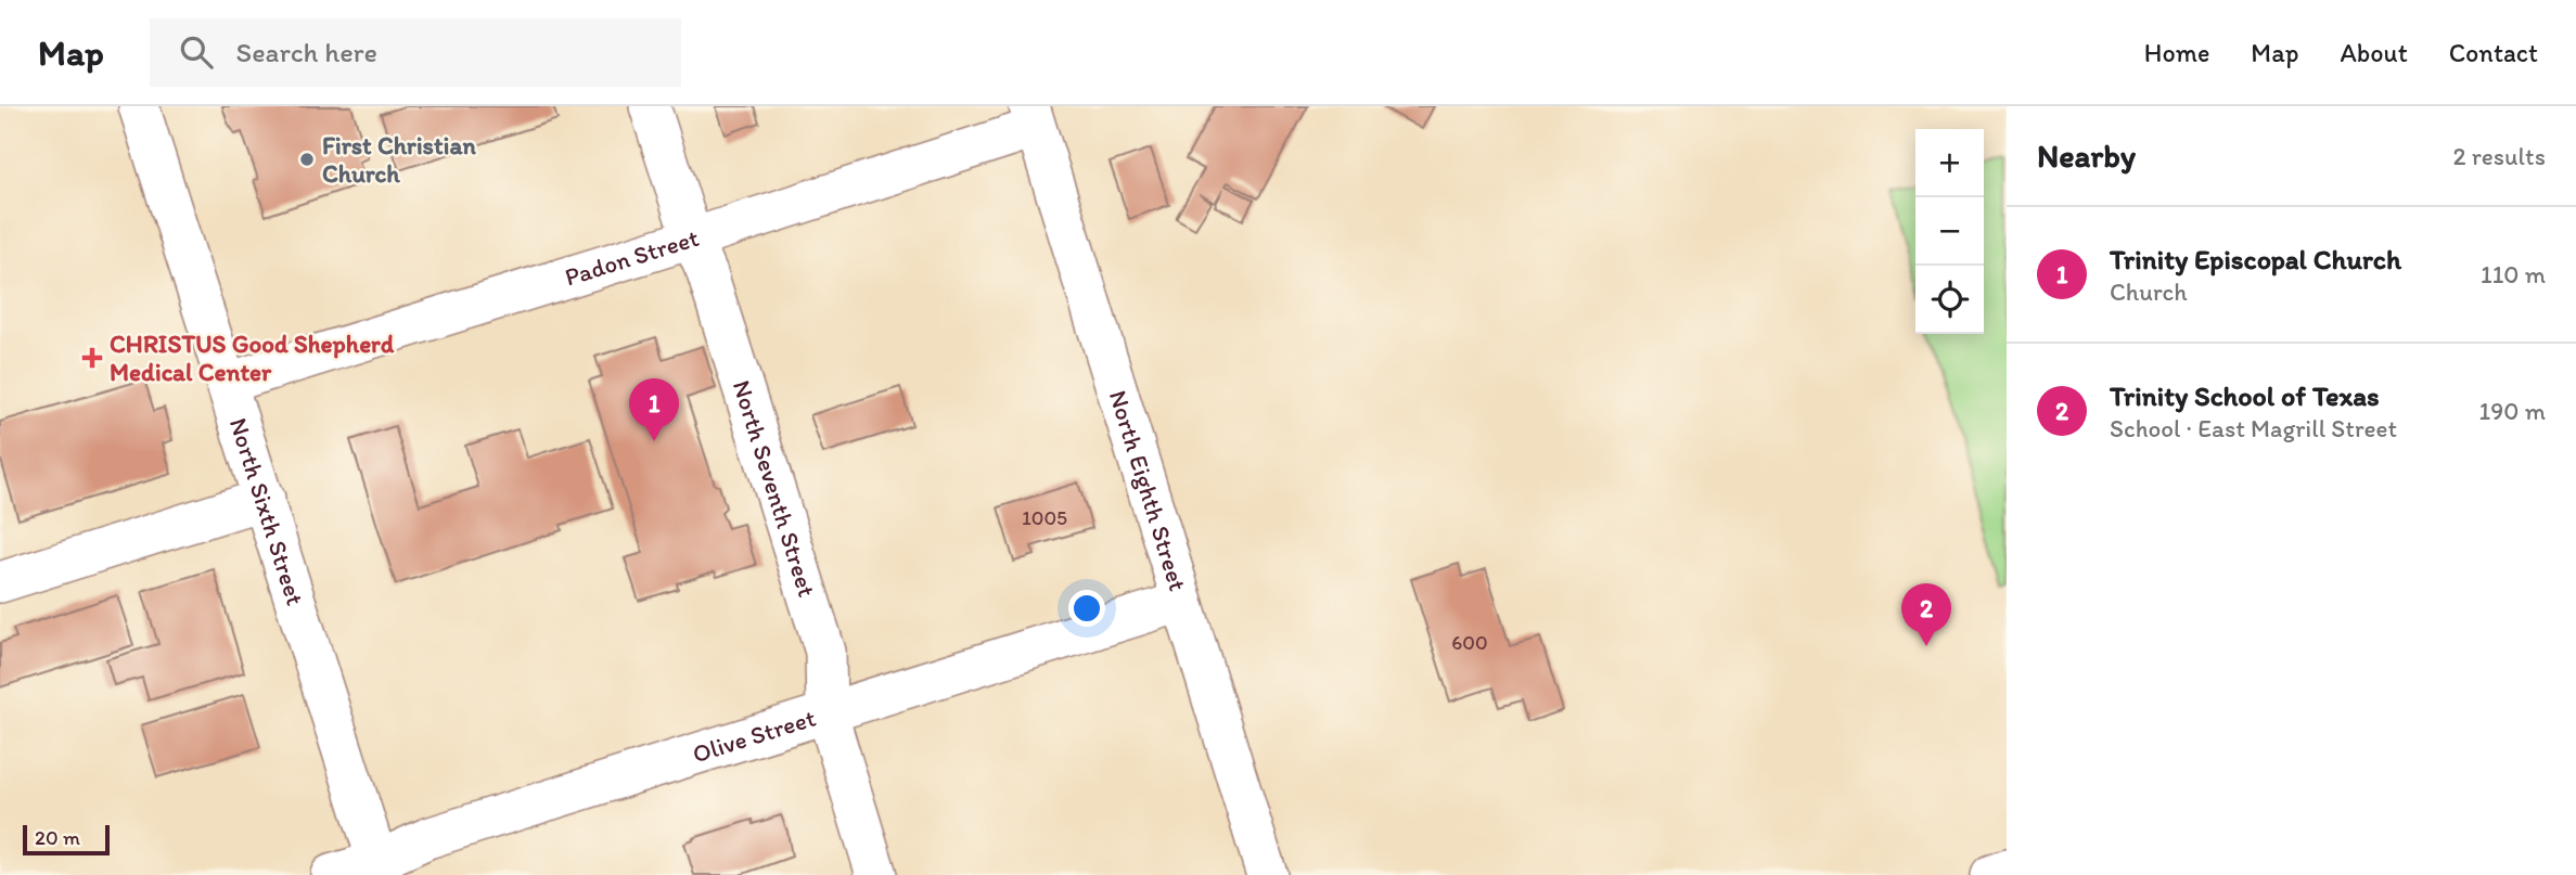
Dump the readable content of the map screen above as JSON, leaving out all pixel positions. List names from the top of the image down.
{
  "streets": {
    "street": [
      "Padon Street",
      "North Seventh Street",
      "North Eighth Street",
      "North Sixth Street",
      "Olive Street"
    ]
  },
  "crossings": [
    ["Padon Street", "North Seventh Street"],
    ["Padon Street", "North Eighth Street"],
    ["Padon Street", "North Sixth Street"],
    ["North Seventh Street", "Olive Street"],
    ["North Eighth Street", "Olive Street"],
    ["North Sixth Street", "Olive Street"]
  ],
  "places": {
    "other": ["First Christian Church"],
    "health": ["CHRISTUS Good Shepherd Medical Center"]
  },
  "house_numbers": ["1005", "600"],
  "scale_bar": "20 m",
  "page": {
    "header": "Map",
    "search": "Search here",
    "nav": [
      "Home",
      "Map",
      "About",
      "Contact"
    ],
    "heading": ["Nearby", "2 results"],
    "map_buttons": ["+", "−"],
    "list": [
      {
        "mark": "1",
        "name": "Trinity Episcopal Church",
        "note": "Church",
        "value": "110 m"
      },
      {
        "mark": "2",
        "name": "Trinity School of Texas",
        "note": "School · East Magrill Street",
        "value": "190 m"
      }
    ],
    "pins": ["1", "2"],
    "scale": "20 m"
  }
}
